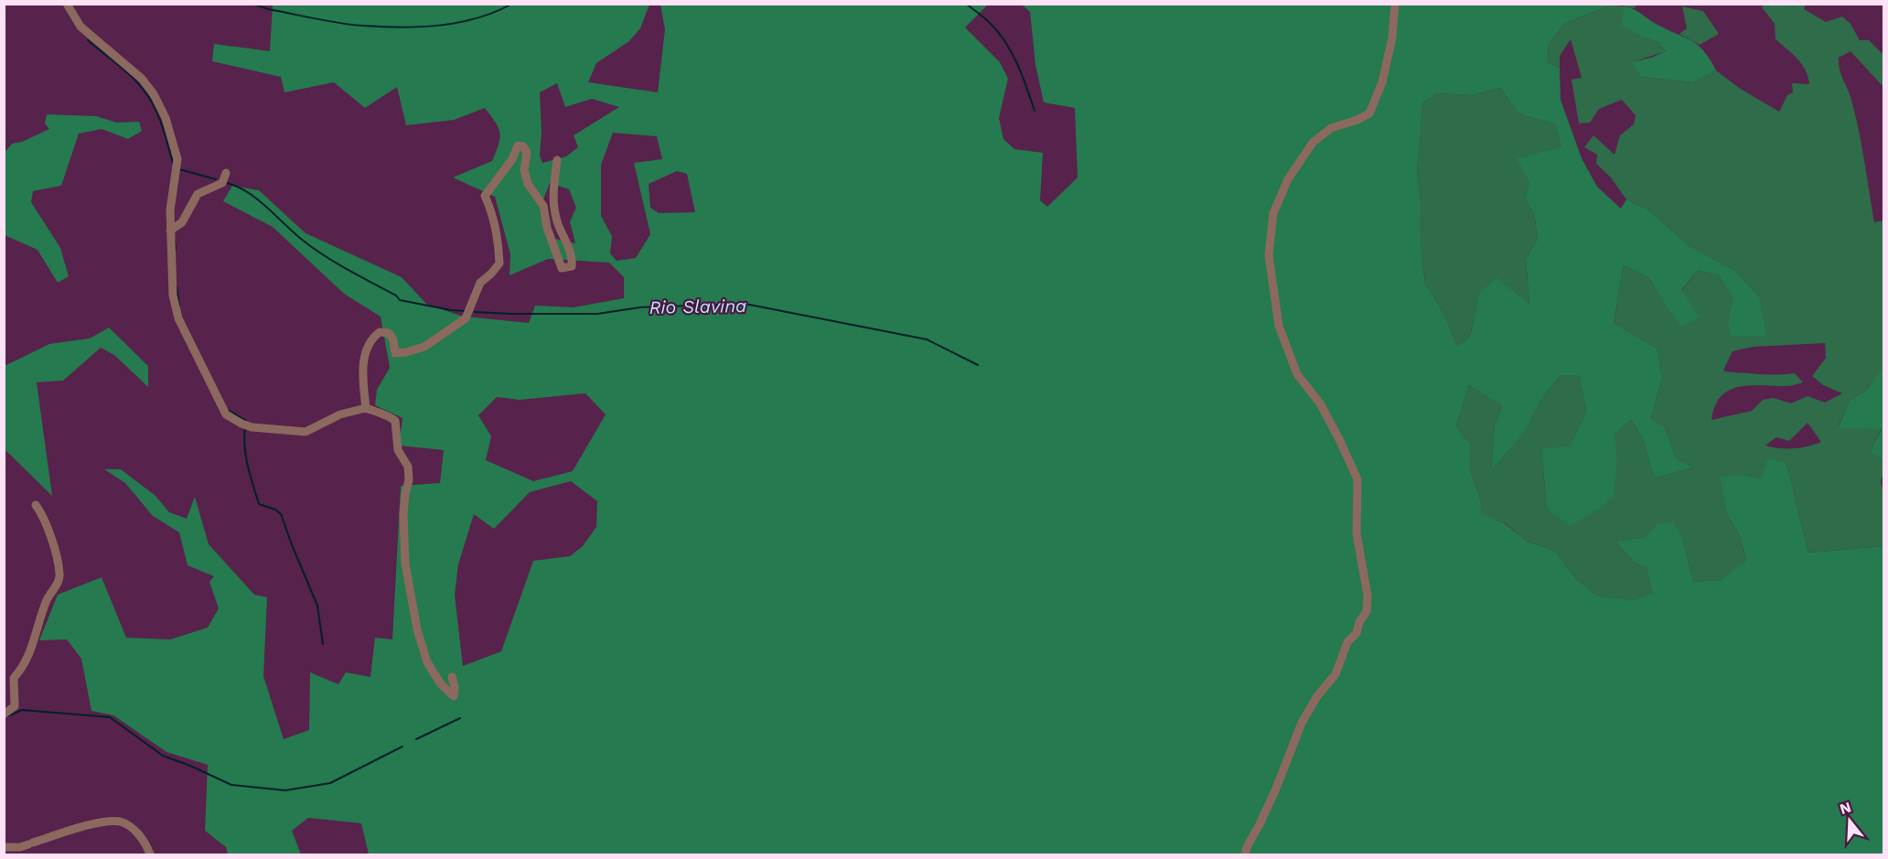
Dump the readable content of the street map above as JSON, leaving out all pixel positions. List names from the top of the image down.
{
  "water": ["Rio Slavina"],
  "north": "top"
}
